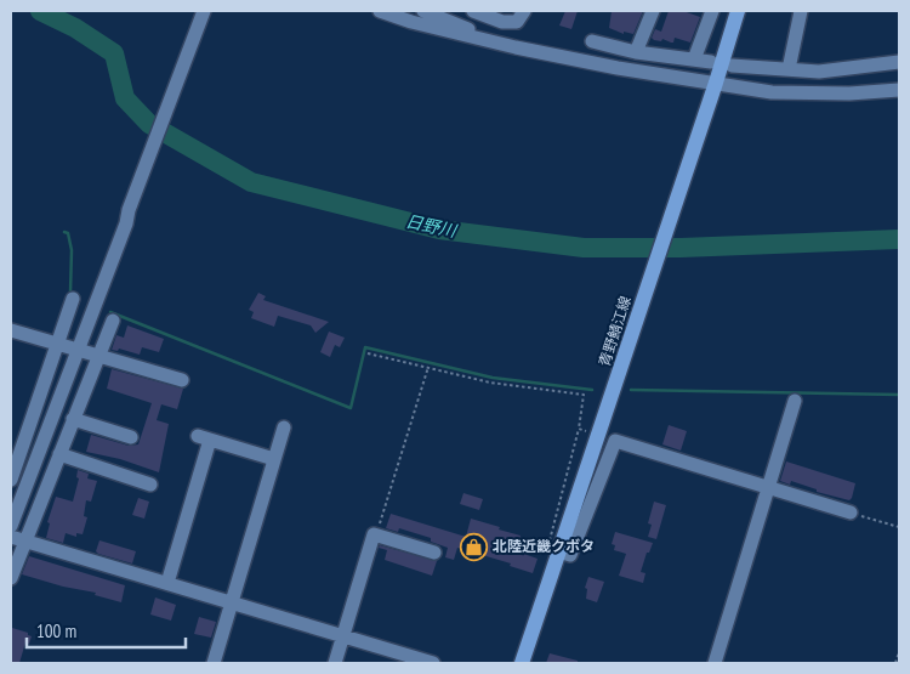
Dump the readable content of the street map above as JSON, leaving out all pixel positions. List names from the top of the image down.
{
  "streets": {
    "main road": ["青野鯖江線"]
  },
  "water": ["日野川"],
  "places": {
    "shop": ["北陸近畿クボタ"]
  },
  "scale_bar": "100 m"
}
